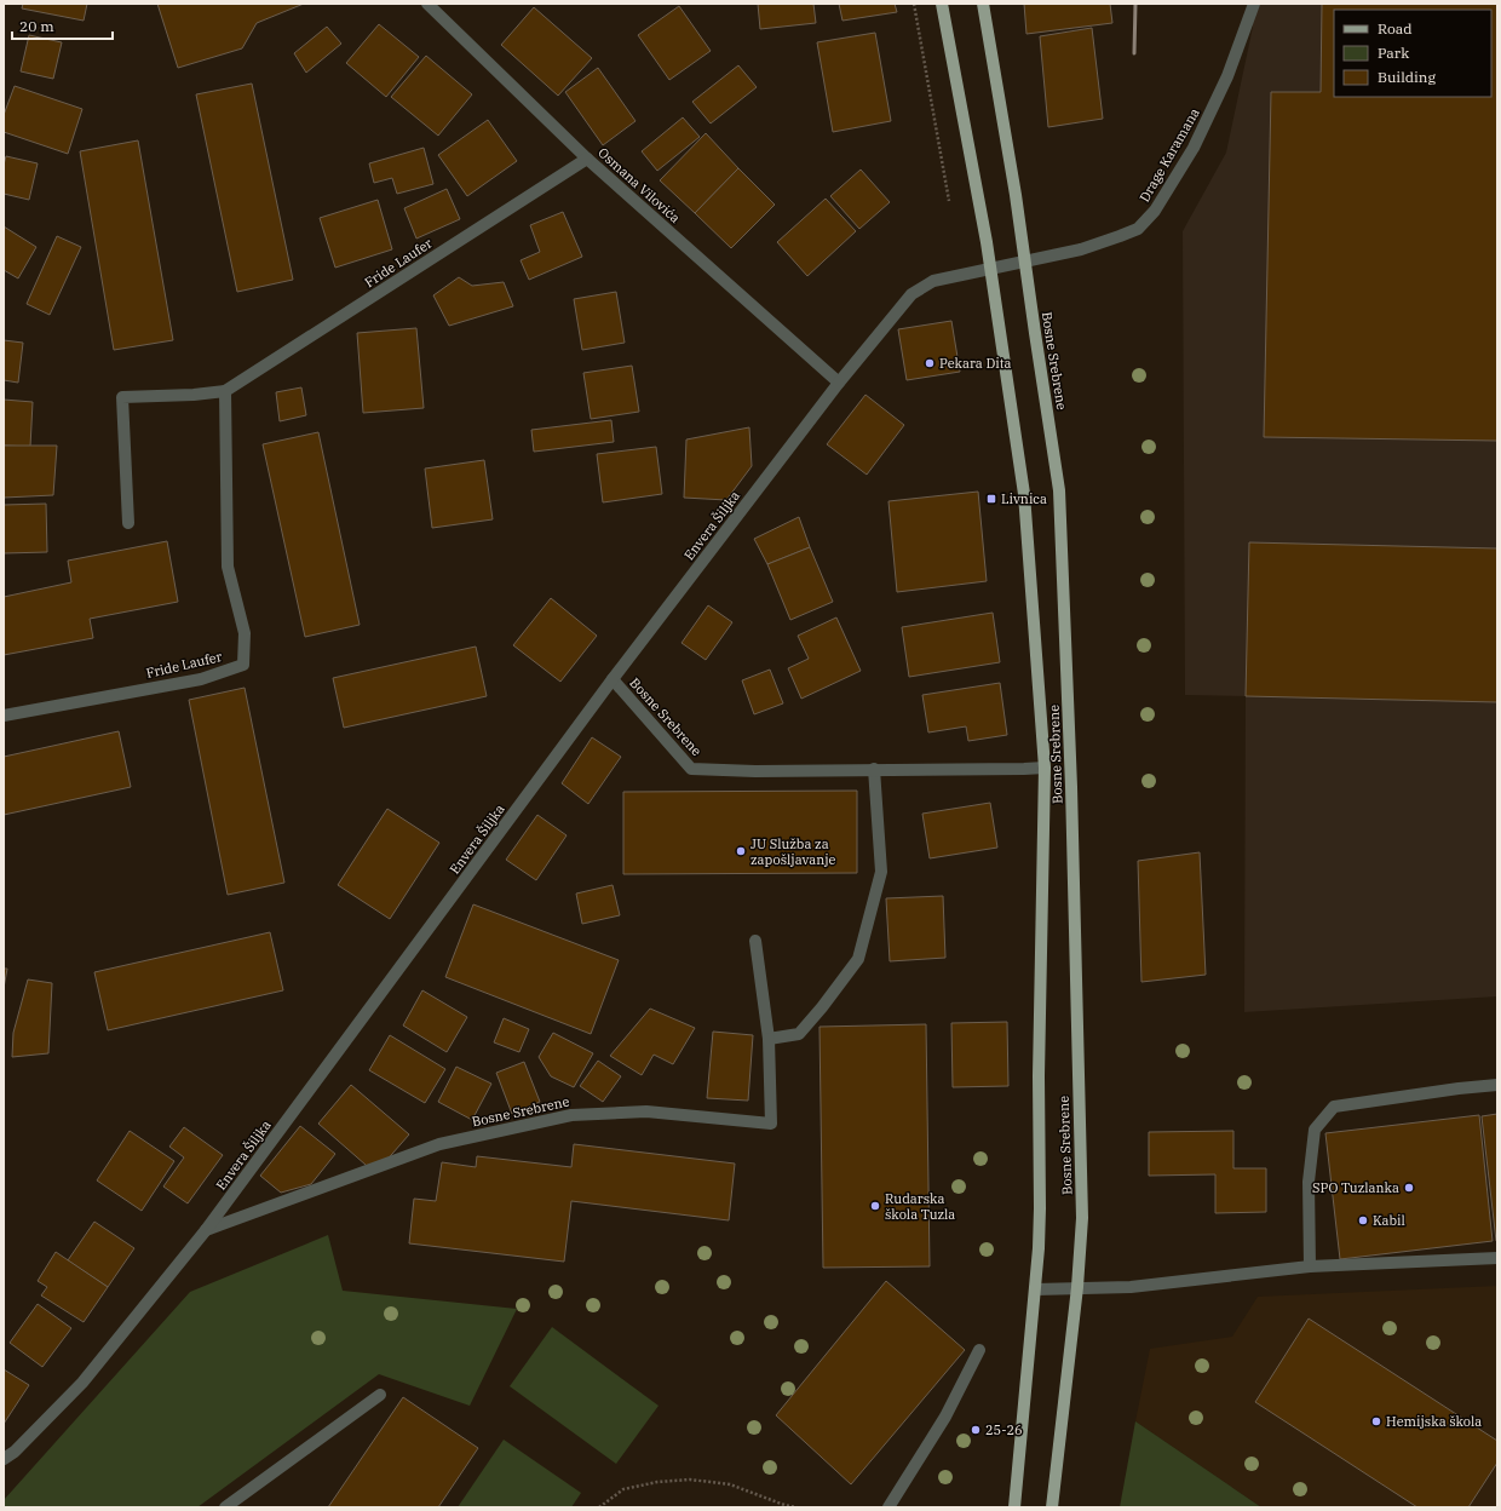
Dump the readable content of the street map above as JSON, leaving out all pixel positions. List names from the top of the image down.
{
  "streets": {
    "main road": ["Bosne Srebrene"],
    "street": [
      "Drage Karamana",
      "Osmana Vilovića",
      "Fride Laufer",
      "Envera Šiljka"
    ]
  },
  "crossings": [
    ["Drage Karamana", "Bosne Srebrene"],
    ["Drage Karamana", "Envera Šiljka"],
    ["Osmana Vilovića", "Fride Laufer"],
    ["Osmana Vilovića", "Envera Šiljka"],
    ["Bosne Srebrene", "Envera Šiljka"]
  ],
  "places": {
    "other": [
      "Pekara Dita",
      "JU Služba za zapošljavanje",
      "SPO Tuzlanka",
      "Rudarska škola Tuzla",
      "Kabil",
      "Hemijska škola",
      "25-26"
    ],
    "transit": ["Livnica"]
  },
  "legend": ["Road", "Park", "Building"],
  "scale_bar": "20 m"
}
